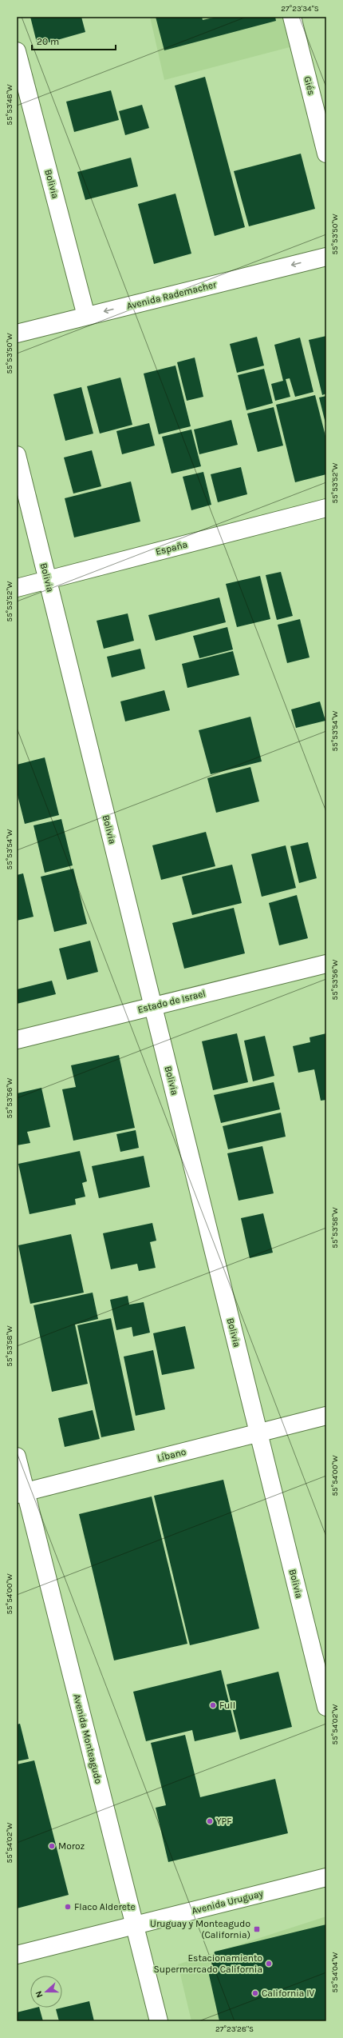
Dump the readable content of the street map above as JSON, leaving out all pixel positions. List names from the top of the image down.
{
  "streets": {
    "street": [
      "Giés",
      "Bolivia",
      "Avenida Rademacher",
      "España",
      "Estado de Israel",
      "Líbano",
      "Avenida Monteagudo",
      "Avenida Uruguay"
    ]
  },
  "crossings": [
    ["Bolivia", "Avenida Rademacher"],
    ["Bolivia", "España"],
    ["Bolivia", "Estado de Israel"],
    ["Bolivia", "Líbano"],
    ["Líbano", "Avenida Monteagudo"],
    ["Avenida Monteagudo", "Avenida Uruguay"]
  ],
  "one_way": ["Avenida Rademacher"],
  "places": {
    "other": [
      "Full",
      "YPF",
      "Moroz",
      "Flaco Alderete",
      "Estacionamiento Supermercado California",
      "California IV"
    ],
    "transit": ["Uruguay y Monteagudo (California)"]
  },
  "scale_bar": "20 m",
  "north": "left",
  "coordinates": [
    "27°23'34\"S",
    "55°53'48\"W",
    "55°53'50\"W",
    "55°53'52\"W",
    "55°53'54\"W",
    "55°53'56\"W",
    "55°53'58\"W",
    "55°54'00\"W",
    "55°54'02\"W",
    "55°54'04\"W",
    "27°23'28\"S"
  ]
}
